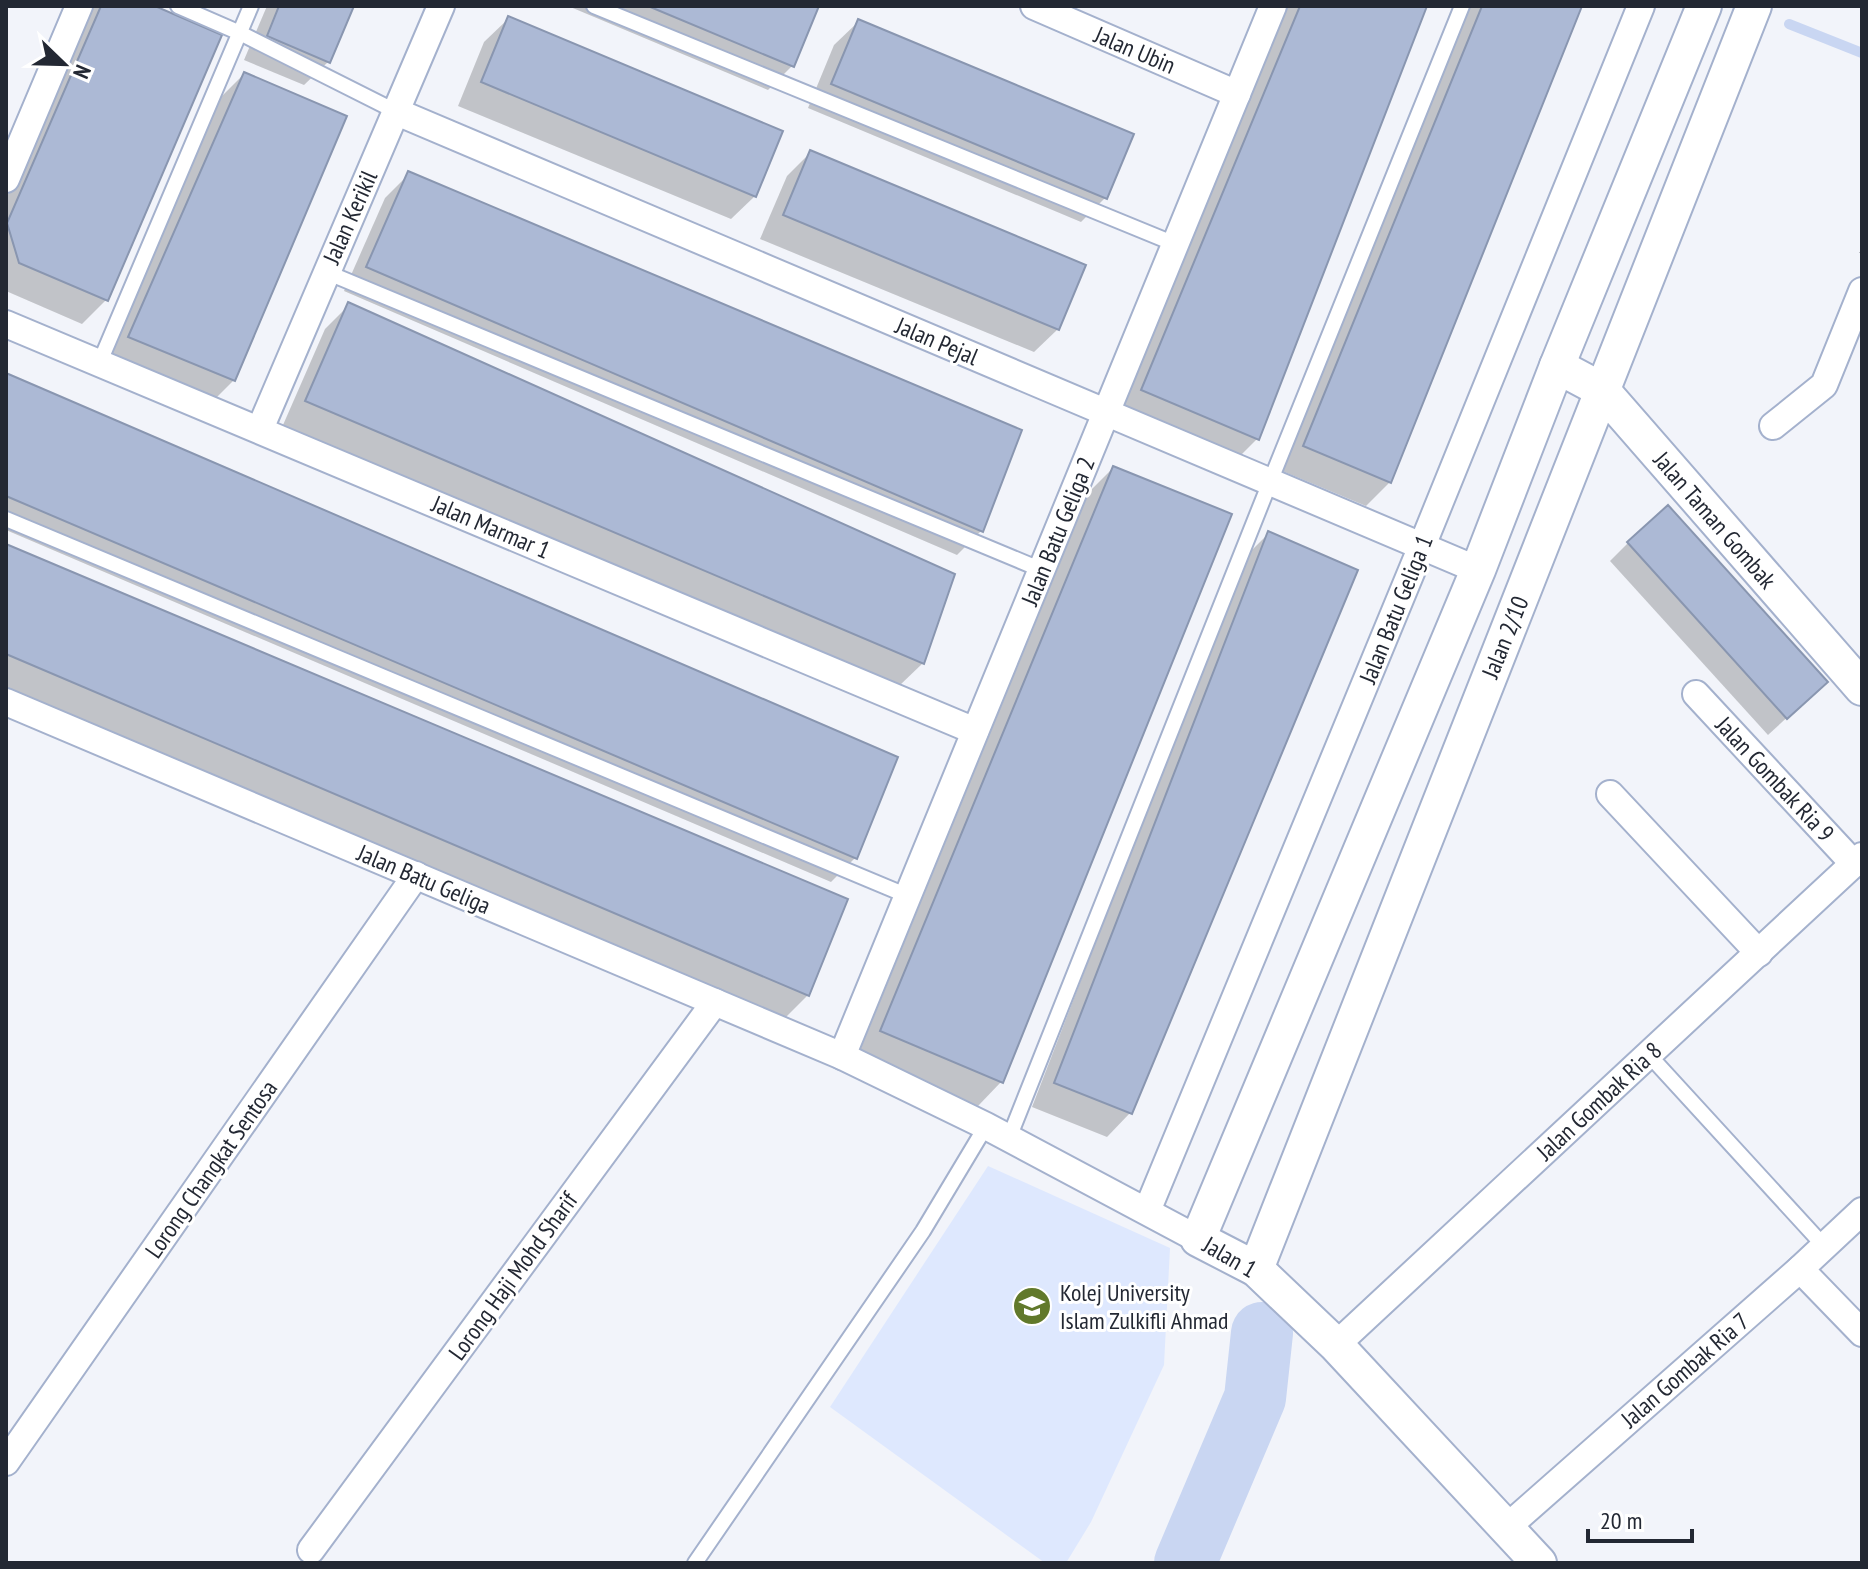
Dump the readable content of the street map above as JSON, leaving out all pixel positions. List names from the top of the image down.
{
  "streets": {
    "street": [
      "Jalan Ubin",
      "Jalan Kerikil",
      "Jalan Pejal",
      "Jalan Taman Gombak",
      "Jalan Marmar 1",
      "Jalan Batu Geliga 2",
      "Jalan Batu Geliga 1",
      "Jalan 2/10",
      "Jalan Gombak Ria 9",
      "Jalan Batu Geliga",
      "Jalan Gombak Ria 8",
      "Lorong Changkat Sentosa",
      "Jalan 1",
      "Lorong Haji Mohd Sharif",
      "Jalan Gombak Ria 7"
    ]
  },
  "crossings": [
    ["Jalan Ubin", "Jalan Batu Geliga 2"],
    ["Jalan Kerikil", "Jalan Pejal"],
    ["Jalan Kerikil", "Jalan Marmar 1"],
    ["Jalan Pejal", "Jalan Batu Geliga 2"],
    ["Jalan Pejal", "Jalan Batu Geliga 1"],
    ["Jalan Taman Gombak", "Jalan 2/10"],
    ["Jalan Marmar 1", "Jalan Batu Geliga 2"],
    ["Jalan Batu Geliga 2", "Jalan Batu Geliga"],
    ["Jalan Batu Geliga 2", "Jalan 1"],
    ["Jalan Batu Geliga 1", "Jalan 1"],
    ["Jalan 2/10", "Jalan 1"],
    ["Jalan Gombak Ria 9", "Jalan Gombak Ria 8"],
    ["Jalan Batu Geliga", "Lorong Changkat Sentosa"],
    ["Jalan Batu Geliga", "Jalan 1"],
    ["Jalan Batu Geliga", "Lorong Haji Mohd Sharif"],
    ["Jalan Gombak Ria 8", "Jalan 1"],
    ["Jalan 1", "Jalan Gombak Ria 7"]
  ],
  "places": {
    "school or university": ["Kolej University Islam Zulkifli Ahmad"]
  },
  "scale_bar": "20 m",
  "north": "bottom right"
}
